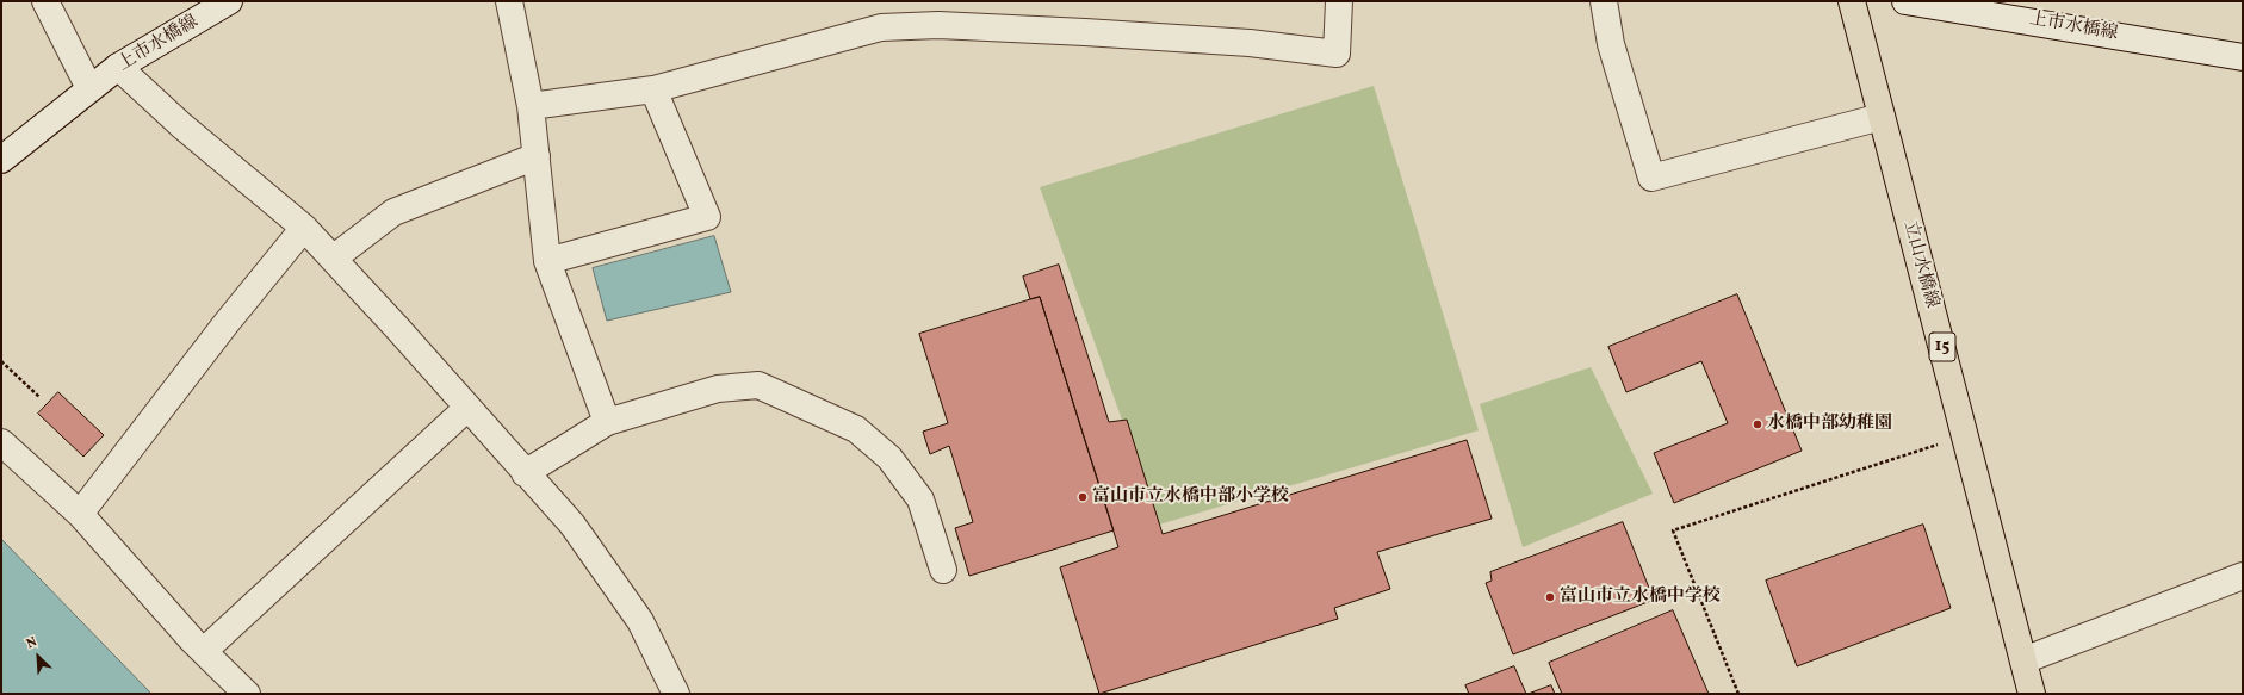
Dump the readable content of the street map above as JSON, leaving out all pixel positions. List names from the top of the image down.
{
  "streets": {
    "main road": ["立山水橋線", "15"],
    "street": ["上市水橋線"]
  },
  "places": ["水橋中部幼稚園", "富山市立水橋中部小学校", "富山市立水橋中学校"],
  "north": "top left"
}
